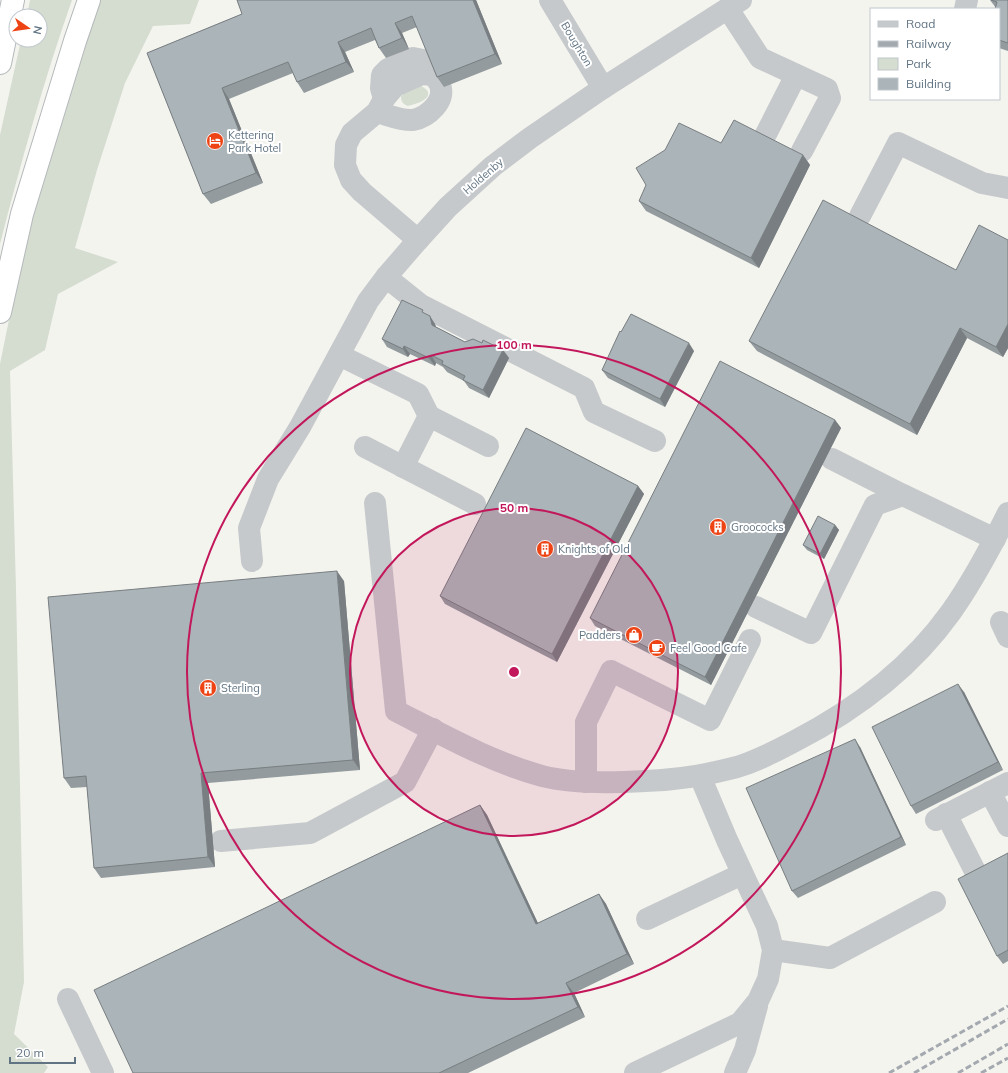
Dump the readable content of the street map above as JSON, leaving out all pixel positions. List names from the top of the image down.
{
  "streets": {
    "street": ["Boughton", "Holdenby"]
  },
  "crossings": [
    ["Boughton", "Holdenby"]
  ],
  "places": {
    "hotel": ["Kettering Park Hotel"],
    "building": ["Groococks", "Knights of Old", "Sterling"],
    "shop": ["Padders"],
    "cafe": ["Feel Good Cafe"]
  },
  "legend": [
    "Road",
    "Railway",
    "Park",
    "Building"
  ],
  "scale_bar": "20 m",
  "north": "right",
  "rings": ["100 m", "50 m"]
}
